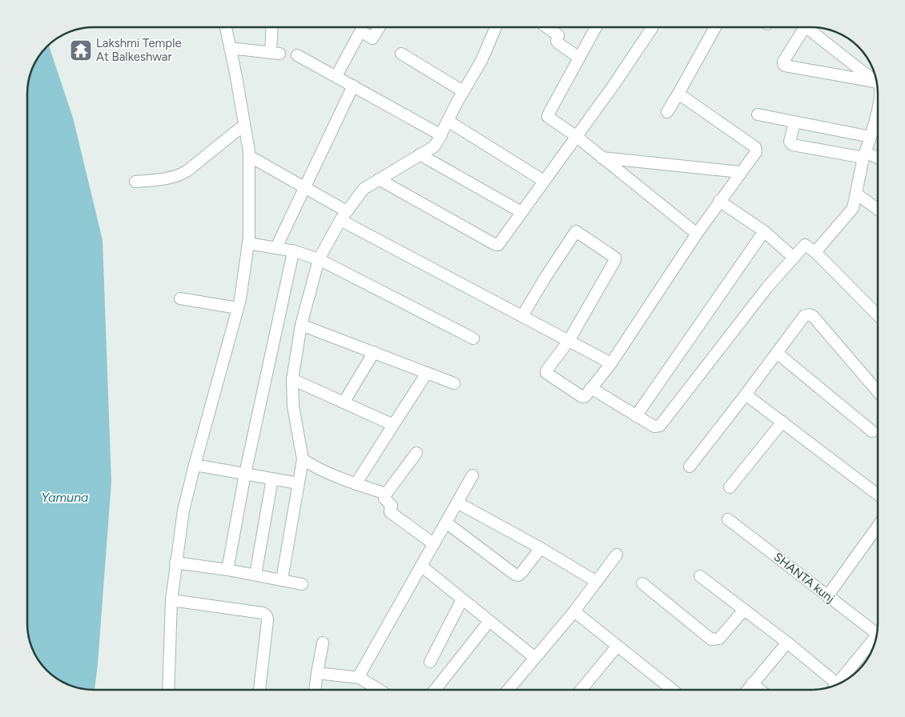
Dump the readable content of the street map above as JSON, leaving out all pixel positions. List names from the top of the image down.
{
  "streets": {
    "street": ["SHANTA kunj"]
  },
  "water": ["Yamuna"],
  "places": {
    "temple": ["Lakshmi Temple At Balkeshwar"]
  }
}
